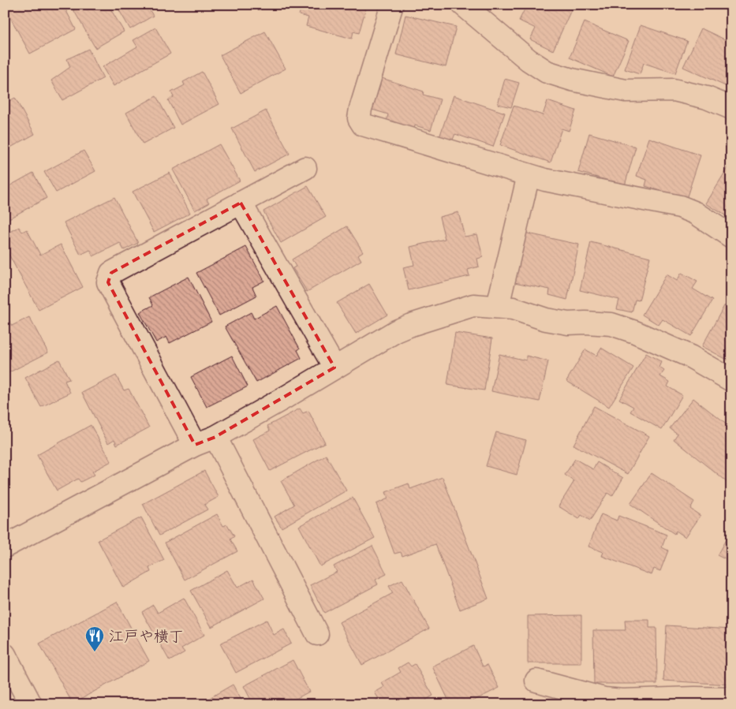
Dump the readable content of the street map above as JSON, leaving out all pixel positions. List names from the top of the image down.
{
  "places": {
    "restaurant": ["江戸や横丁"]
  }
}
